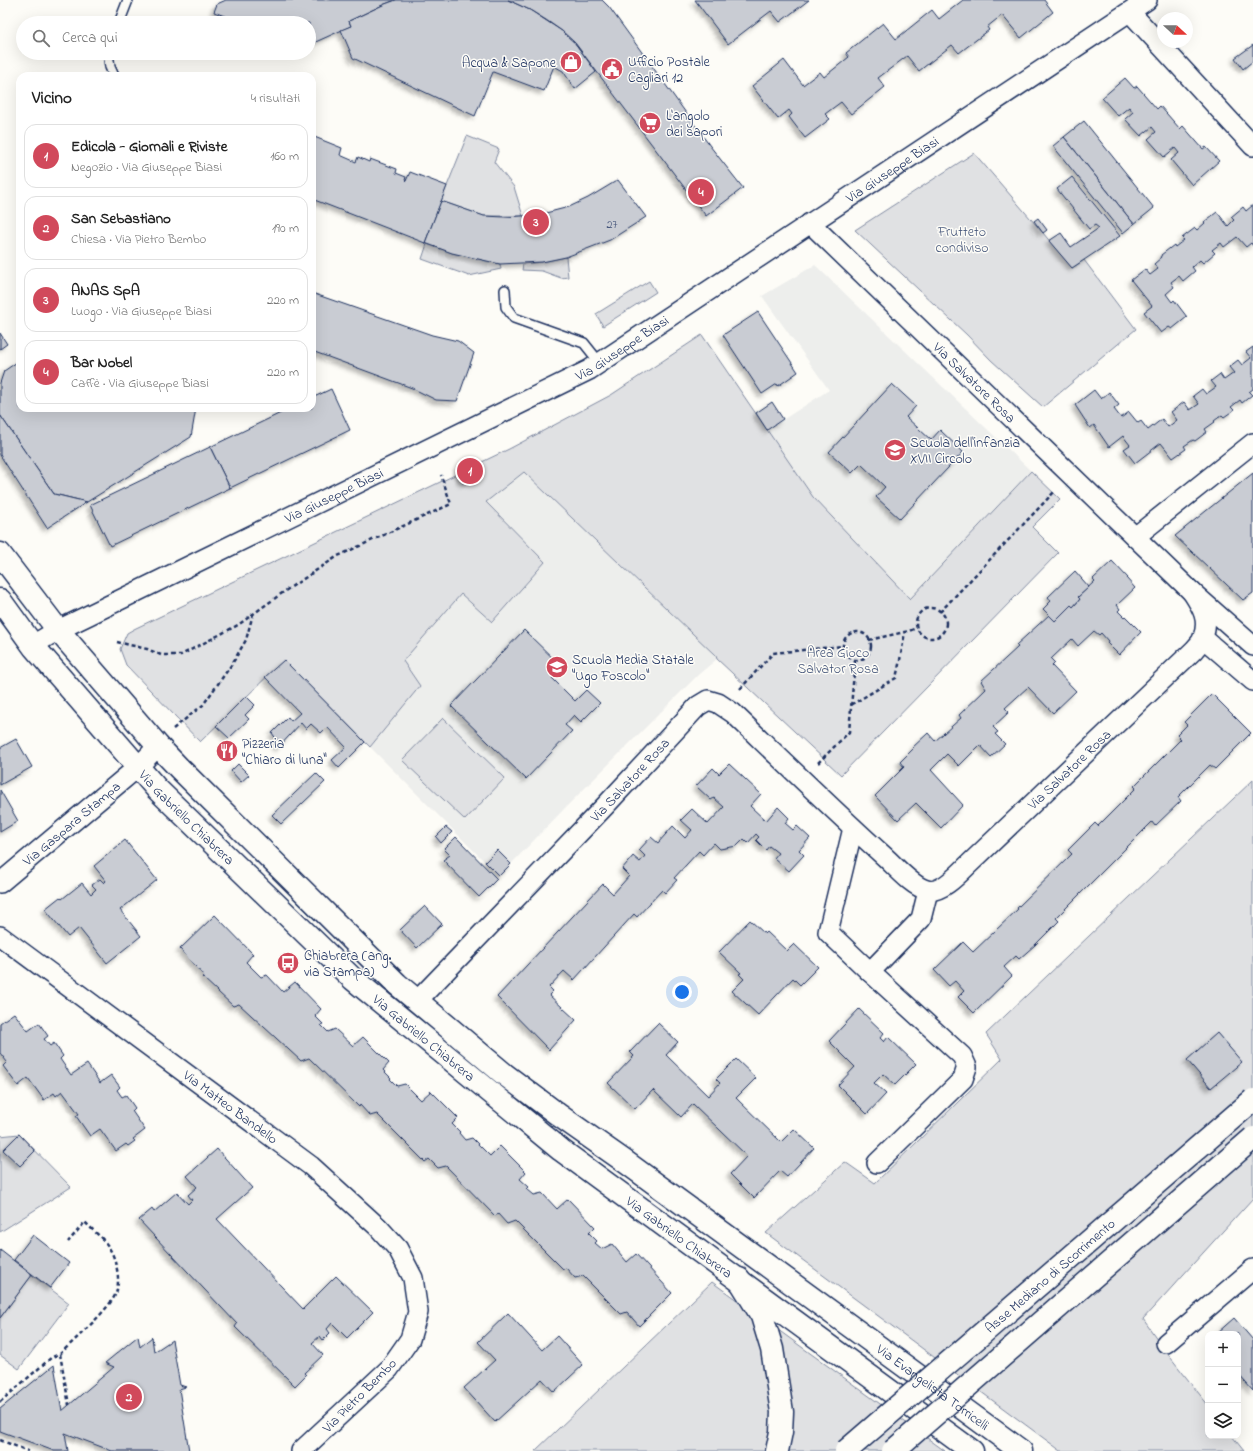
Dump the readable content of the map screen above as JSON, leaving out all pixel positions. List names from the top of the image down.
{
  "streets": {
    "main road": ["Via Gabriello Chiabrera", "Asse Mediano di Scorrimento", "Via Evangelista Torricelli"],
    "street": [
      "Via Giuseppe Biasi",
      "Via Salvatore Rosa",
      "Via Gaspara Stampa",
      "Via Matteo Bandello",
      "Via Pietro Bembo"
    ]
  },
  "crossings": [
    ["Via Giuseppe Biasi", "Via Salvatore Rosa"],
    ["Via Giuseppe Biasi", "Via Gabriello Chiabrera"],
    ["Via Salvatore Rosa", "Via Gabriello Chiabrera"],
    ["Via Gabriello Chiabrera", "Via Gaspara Stampa"],
    ["Via Gabriello Chiabrera", "Via Evangelista Torricelli"],
    ["Via Matteo Bandello", "Via Pietro Bembo"]
  ],
  "parks": ["Frutteto condiviso", "Area Gioco Salvator Rosa"],
  "places": {
    "shop": ["Acqua & Sapone"],
    "public building": ["Ufficio Postale Cagliari 12"],
    "supermarket": ["L'angolo dei sapori"],
    "school or university": ["Scuola dell'infanzia XVII Circolo", "Scuola Media Statale \"Ugo Foscolo\""],
    "restaurant": ["Pizzeria \"Chiaro di luna\""],
    "bus stop": ["Chiabrera (ang. via Stampa)"]
  },
  "house_numbers": ["27"],
  "north": "right",
  "page": {
    "search": "Cerca qui",
    "heading": ["Vicino", "4 risultati"],
    "list": [
      {
        "mark": "1",
        "name": "Edicola - Giornali e Riviste",
        "note": "Negozio · Via Giuseppe Biasi",
        "value": "160 m"
      },
      {
        "mark": "2",
        "name": "San Sebastiano",
        "note": "Chiesa · Via Pietro Bembo",
        "value": "190 m"
      },
      {
        "mark": "3",
        "name": "ANAS SpA",
        "note": "Luogo · Via Giuseppe Biasi",
        "value": "220 m"
      },
      {
        "mark": "4",
        "name": "Bar Nobel",
        "note": "Caffè · Via Giuseppe Biasi",
        "value": "220 m"
      }
    ],
    "pins": [
      "4",
      "3",
      "1",
      "2"
    ],
    "map_buttons": ["+", "−"]
  }
}
